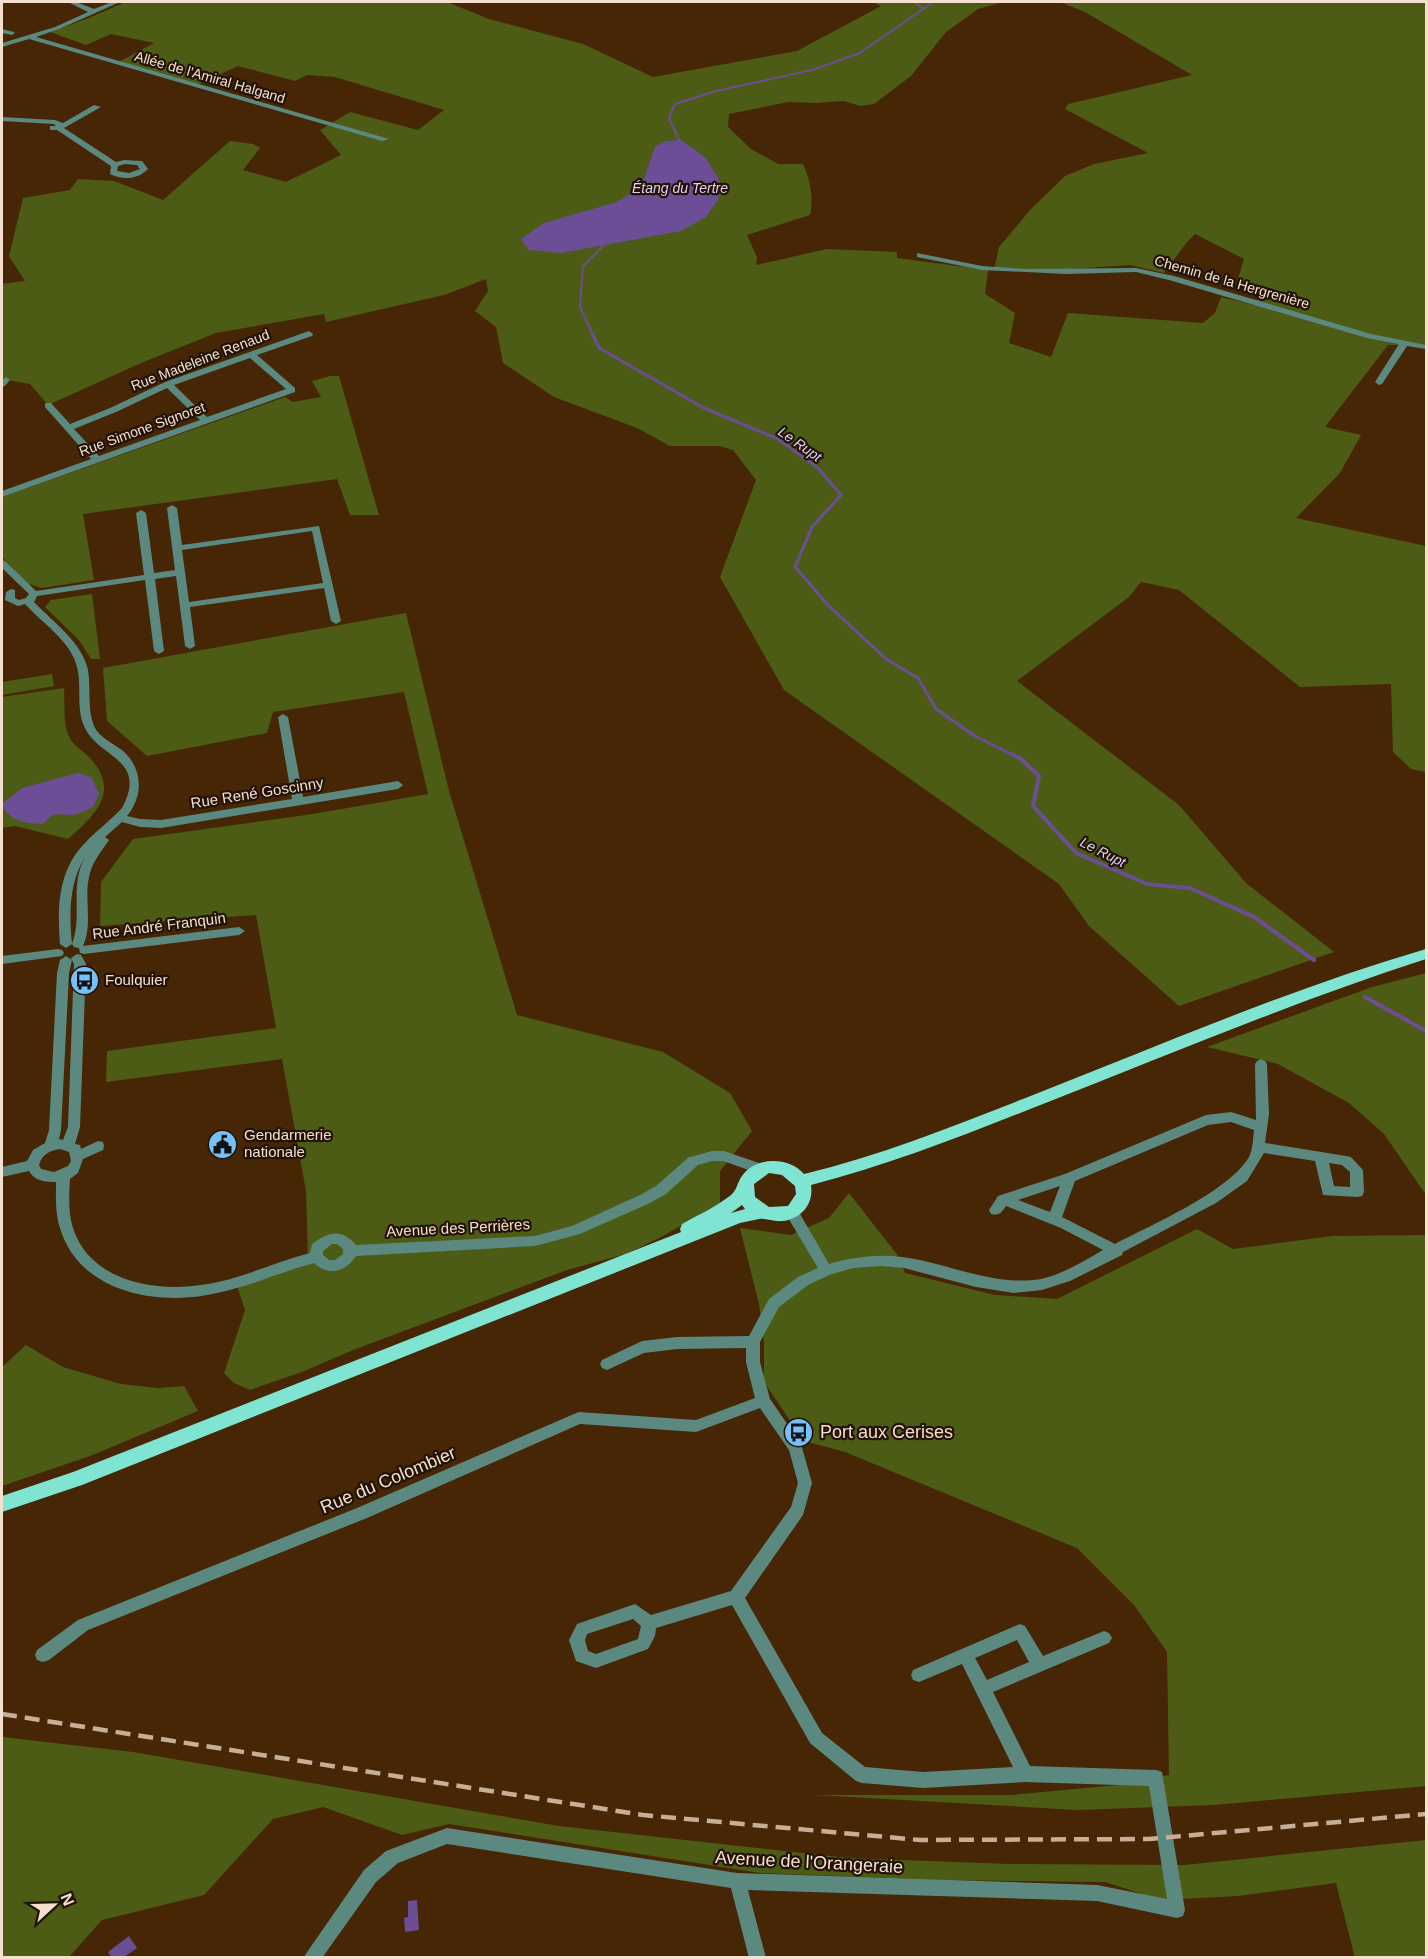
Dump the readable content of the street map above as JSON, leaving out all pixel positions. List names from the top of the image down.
{
  "streets": {
    "street": [
      "Allée de l'Amiral Halgand",
      "Chemin de la Hergrenière",
      "Rue Madeleine Renaud",
      "Rue Simone Signoret",
      "Rue René Goscinny",
      "Rue André Franquin",
      "Avenue des Perrières",
      "Rue du Colombier",
      "Avenue de l'Orangeraie"
    ]
  },
  "crossings": [
    ["Rue Madeleine Renaud", "Rue Simone Signoret"]
  ],
  "water": ["Étang du Tertre", "Le Rupt"],
  "places": {
    "bus stop": ["Foulquier", "Port aux Cerises"],
    "public building": ["Gendarmerie nationale"]
  },
  "north": "right"
}
